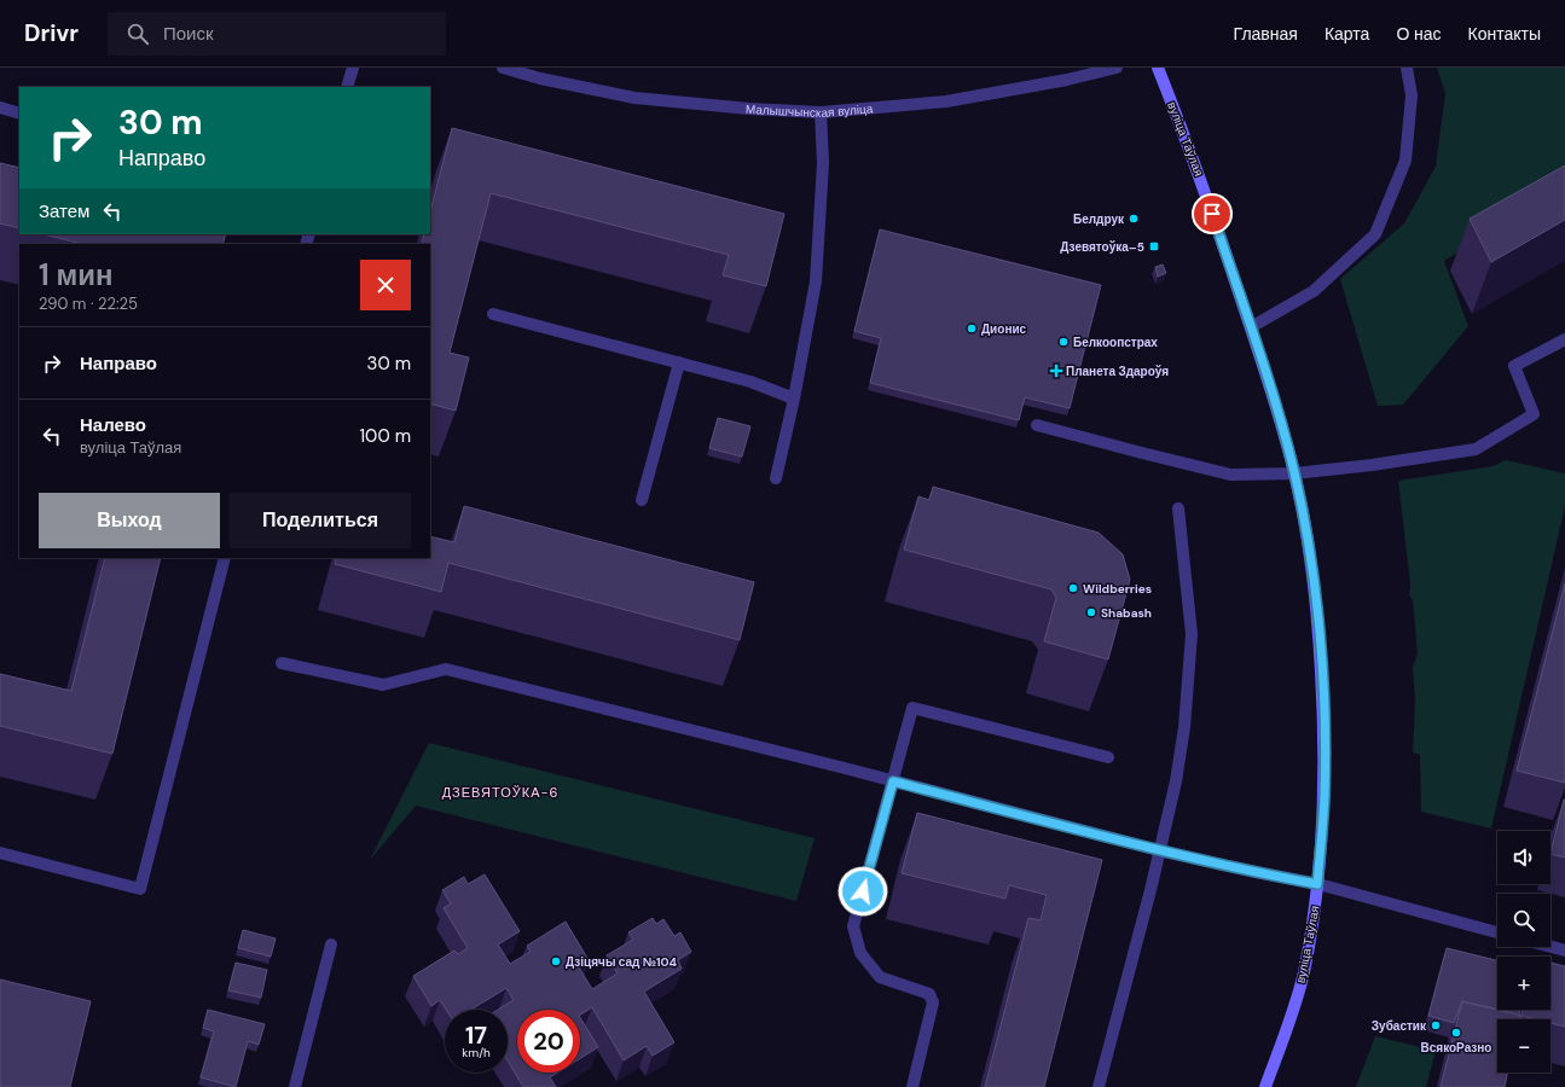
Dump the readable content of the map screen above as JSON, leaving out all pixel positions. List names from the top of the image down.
{
  "streets": {
    "street": ["Малышчынская вуліца", "вуліца Таўлая"]
  },
  "districts": ["ДЗЕВЯТОЎКА-6"],
  "places": {
    "other": [
      "Белдрук",
      "Дионис",
      "Белкоопстрах",
      "Wildberries",
      "Shabash",
      "Дзіцячы сад №104",
      "Зубастик",
      "ВсякоРазно"
    ],
    "transit": ["Дзевятоўка–5"],
    "health": ["Планета Здароўя"]
  },
  "page": {
    "header": "Drivr",
    "search": "Поиск",
    "nav": [
      "Главная",
      "Карта",
      "О нас",
      "Контакты"
    ],
    "turn": ["30 m", "Направо"],
    "then": "Затем",
    "heading": ["1 мин", "290 m · 22:25"],
    "list": [
      {
        "name": "Направо",
        "value": "30 m"
      },
      {
        "name": "Налево",
        "note": "вуліца Таўлая",
        "value": "100 m"
      }
    ],
    "buttons": ["Выход", "Поделиться"],
    "map_buttons": ["+", "−"],
    "speed": "17 km/h",
    "limit": "20"
  }
}
